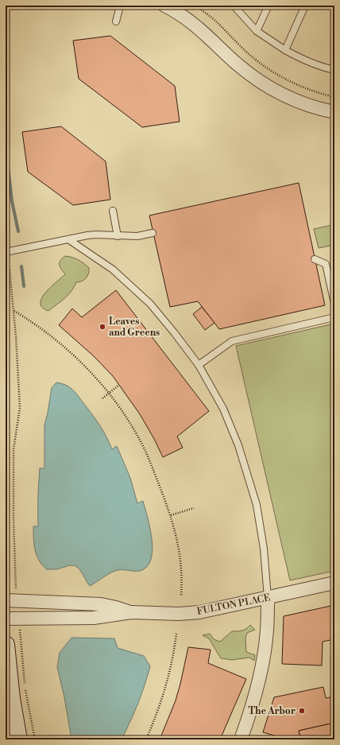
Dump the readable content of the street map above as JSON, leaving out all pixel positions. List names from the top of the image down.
{
  "streets": {
    "street": ["FULTON PLACE"]
  },
  "places": ["Leaves and Greens", "The Arbor"]
}
